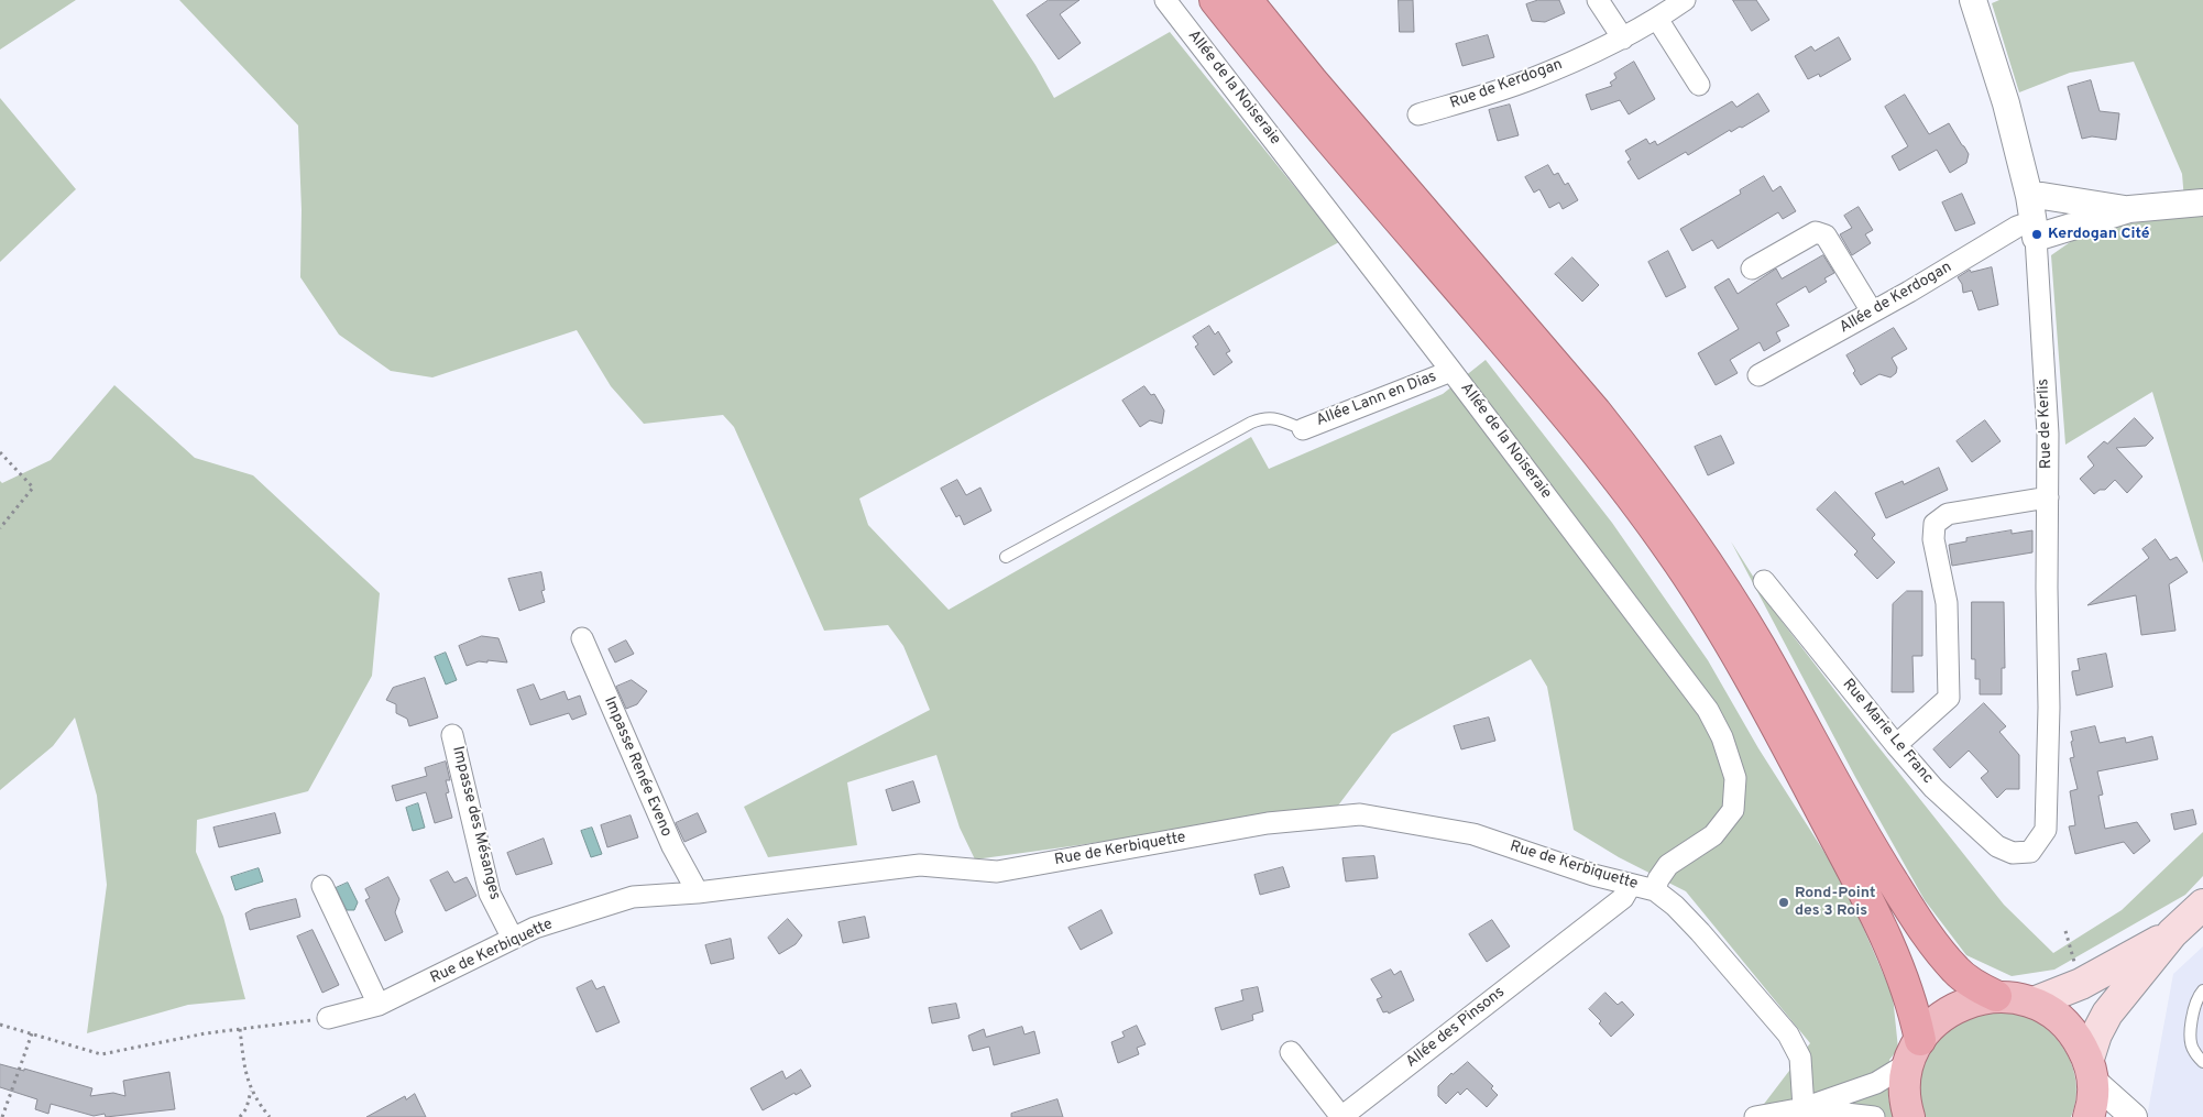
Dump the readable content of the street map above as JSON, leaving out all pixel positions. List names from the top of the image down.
{
  "streets": {
    "street": [
      "Rue de Kerdogan",
      "Allée de la Noiseraie",
      "Allée de Kerdogan",
      "Allée Lann en Dias",
      "Rue de Kerlis",
      "Rue Marie Le Franc",
      "Impasse Renée Eveno",
      "Impasse des Mésanges",
      "Rue de Kerbiquette",
      "Allée des Pinsons"
    ]
  },
  "crossings": [
    ["Allée de la Noiseraie", "Allée Lann en Dias"],
    ["Allée de la Noiseraie", "Rue de Kerbiquette"],
    ["Allée de Kerdogan", "Rue de Kerlis"],
    ["Rue de Kerlis", "Rue Marie Le Franc"],
    ["Impasse Renée Eveno", "Rue de Kerbiquette"],
    ["Impasse des Mésanges", "Rue de Kerbiquette"],
    ["Rue de Kerbiquette", "Allée des Pinsons"]
  ],
  "places": ["Kerdogan Cité", "Rond-Point des 3 Rois"]
}
